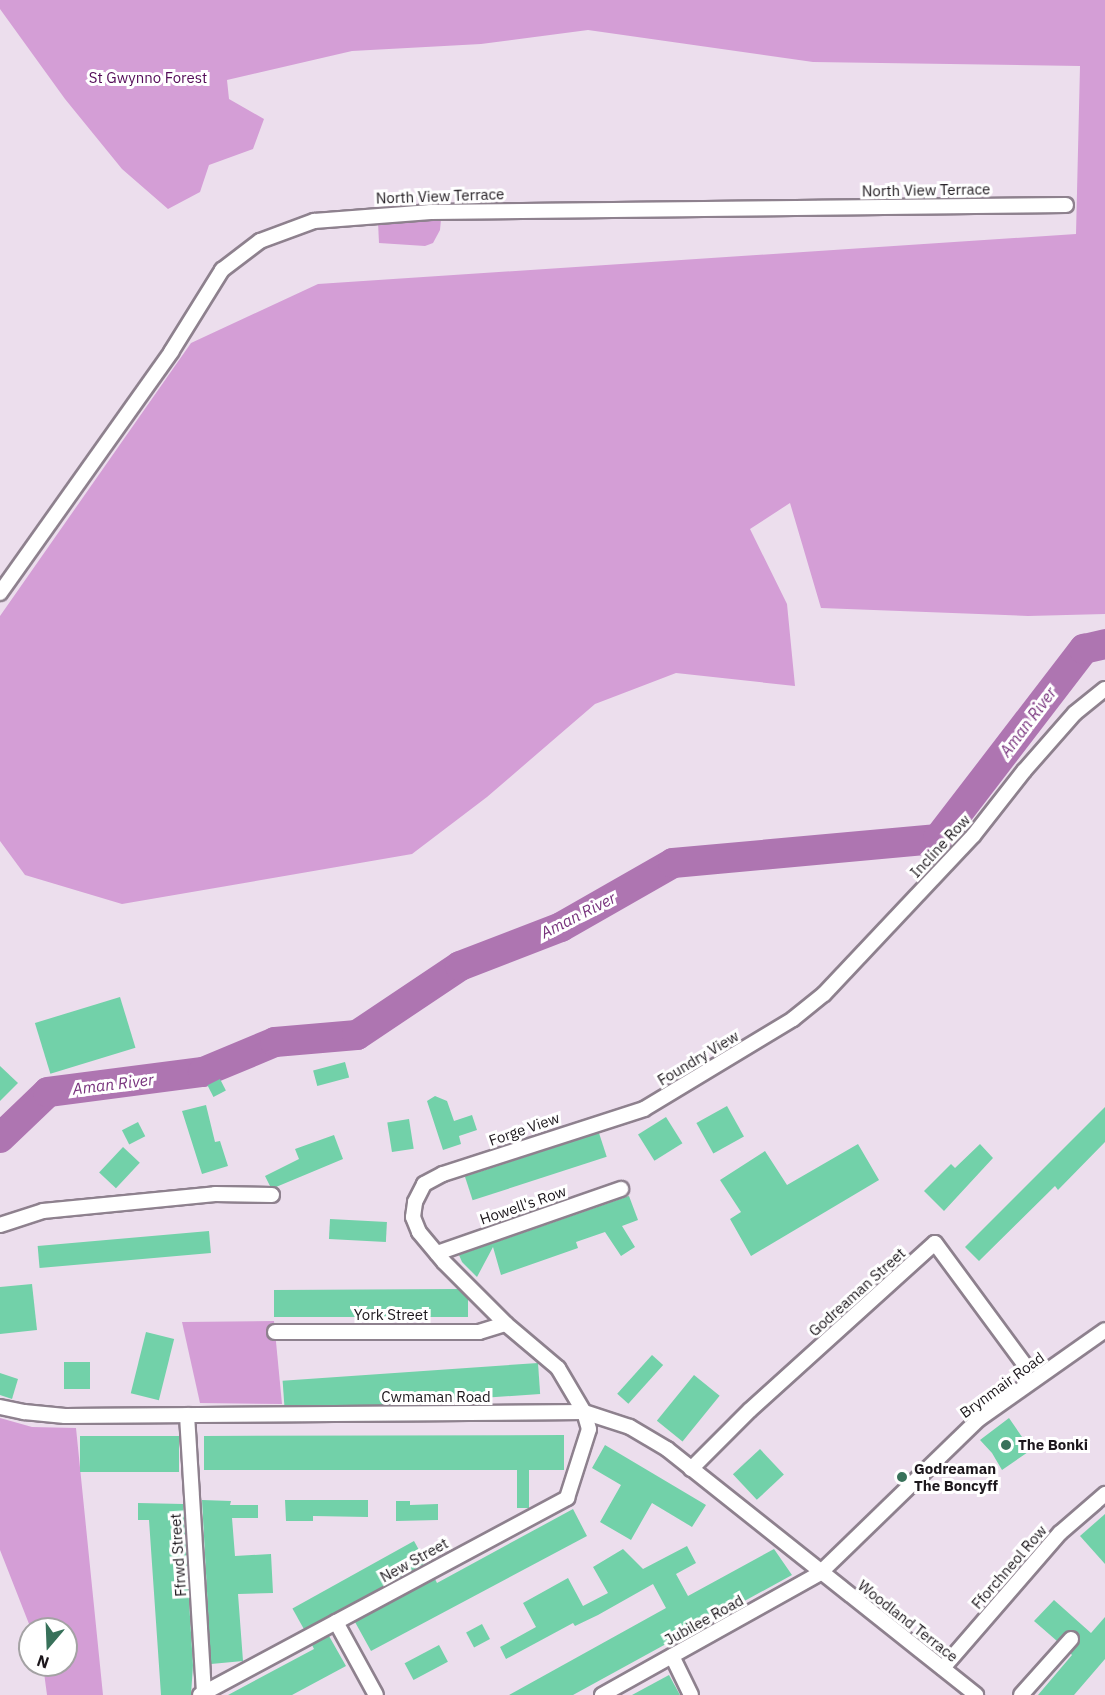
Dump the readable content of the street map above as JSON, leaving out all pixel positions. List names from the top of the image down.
{
  "streets": {
    "street": [
      "North View Terrace",
      "Incline Row",
      "Foundry View",
      "Forge View",
      "Howell's Row",
      "Godreaman Street",
      "York Street",
      "Brynmair Road",
      "Cwmaman Road",
      "Ffrwd Street",
      "New Street",
      "Fforchneol Row",
      "Jubilee Road",
      "Woodland Terrace"
    ]
  },
  "crossings": [
    ["Incline Row", "Foundry View"],
    ["Foundry View", "Forge View"],
    ["Forge View", "Howell's Row"],
    ["Godreaman Street", "Cwmaman Road"],
    ["Brynmair Road", "Cwmaman Road"],
    ["Brynmair Road", "Jubilee Road"],
    ["Brynmair Road", "Woodland Terrace"],
    ["Cwmaman Road", "Ffrwd Street"],
    ["Cwmaman Road", "New Street"],
    ["Cwmaman Road", "Jubilee Road"],
    ["Cwmaman Road", "Woodland Terrace"],
    ["Ffrwd Street", "New Street"],
    ["Fforchneol Row", "Woodland Terrace"],
    ["Jubilee Road", "Woodland Terrace"]
  ],
  "water": ["Aman River"],
  "parks": ["St Gwynno Forest"],
  "places": ["The Bonki", "Godreaman The Boncyff"],
  "north": "bottom"
}
